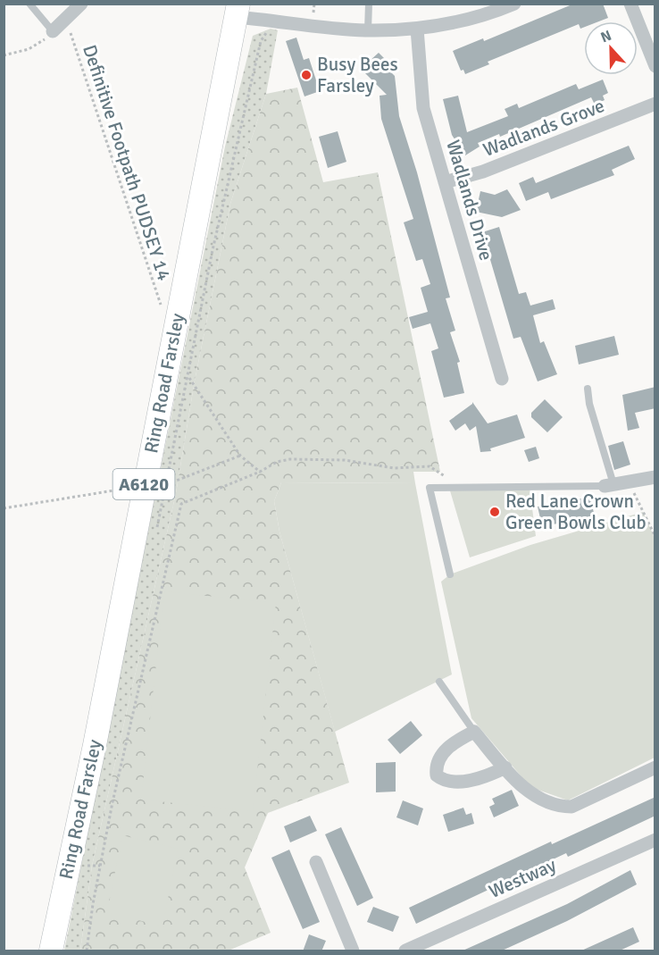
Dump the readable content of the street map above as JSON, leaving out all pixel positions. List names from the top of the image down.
{
  "streets": {
    "highway": ["Ring Road Farsley", "A6120"],
    "street": ["Wadlands Grove", "Wadlands Drive", "Westway"],
    "path": ["Definitive Footpath PUDSEY 14"]
  },
  "crossings": [
    ["Wadlands Grove", "Wadlands Drive"]
  ],
  "places": ["Busy Bees Farsley", "Red Lane Crown Green Bowls Club"],
  "north": "top"
}
